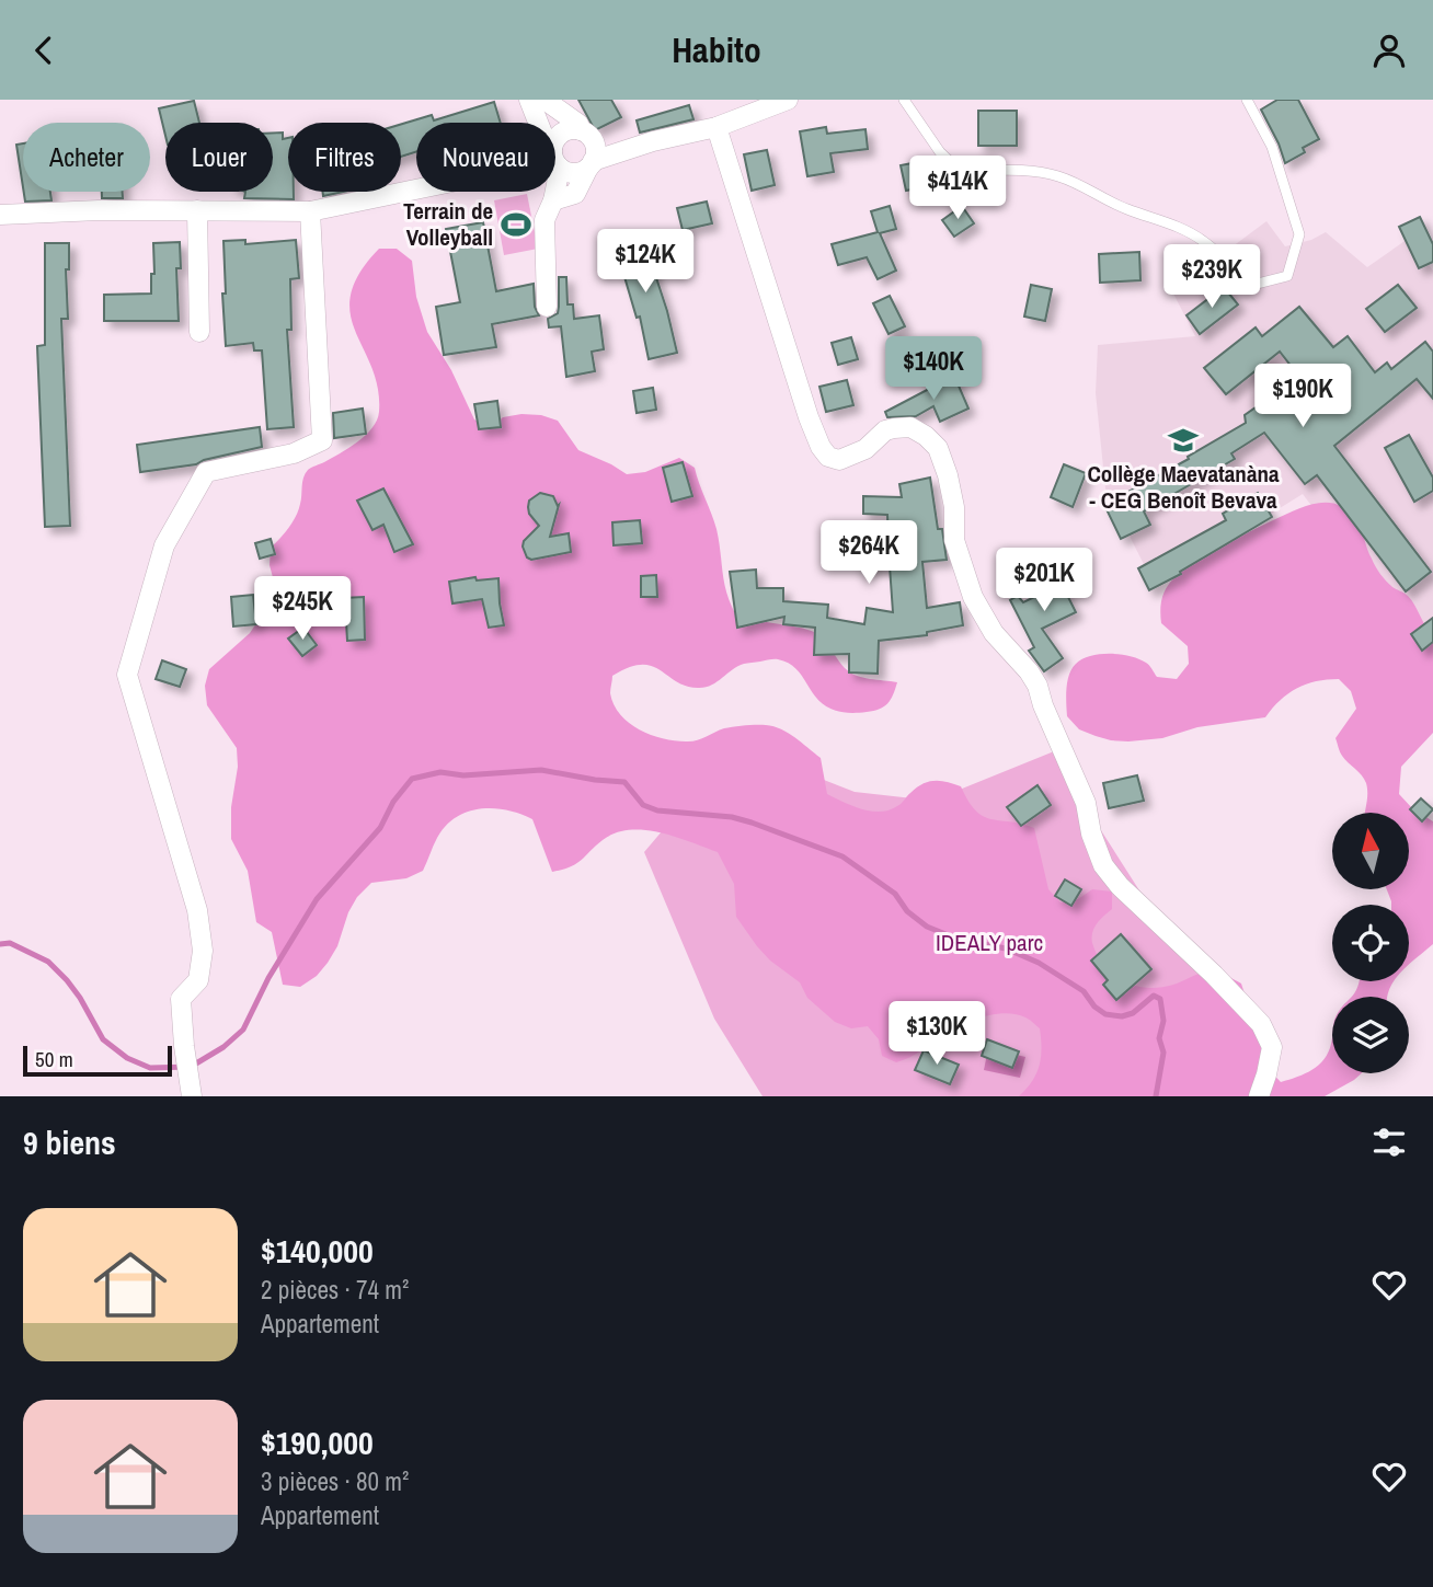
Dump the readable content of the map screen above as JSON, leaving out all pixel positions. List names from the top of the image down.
{
  "parks": ["IDEALY parc"],
  "places": {
    "sports": ["Terrain de Volleyball"],
    "school or university": ["Collège Maevatanàna - CEG Benoît Bevava"]
  },
  "scale_bar": "50 m",
  "north": "top",
  "page": {
    "header": "Habito",
    "chip": [
      "Acheter",
      "Louer",
      "Filtres",
      "Nouveau"
    ],
    "price": [
      "$414K",
      "$124K",
      "$239K",
      "$140K",
      "$190K",
      "$264K",
      "$201K",
      "$245K",
      "$130K"
    ],
    "scale": "50 m",
    "heading": "9 biens",
    "list": [
      {
        "name": "$140,000",
        "note": "2 pièces · 74 m² · Appartement"
      },
      {
        "name": "$190,000",
        "note": "3 pièces · 80 m² · Appartement"
      }
    ]
  }
}
